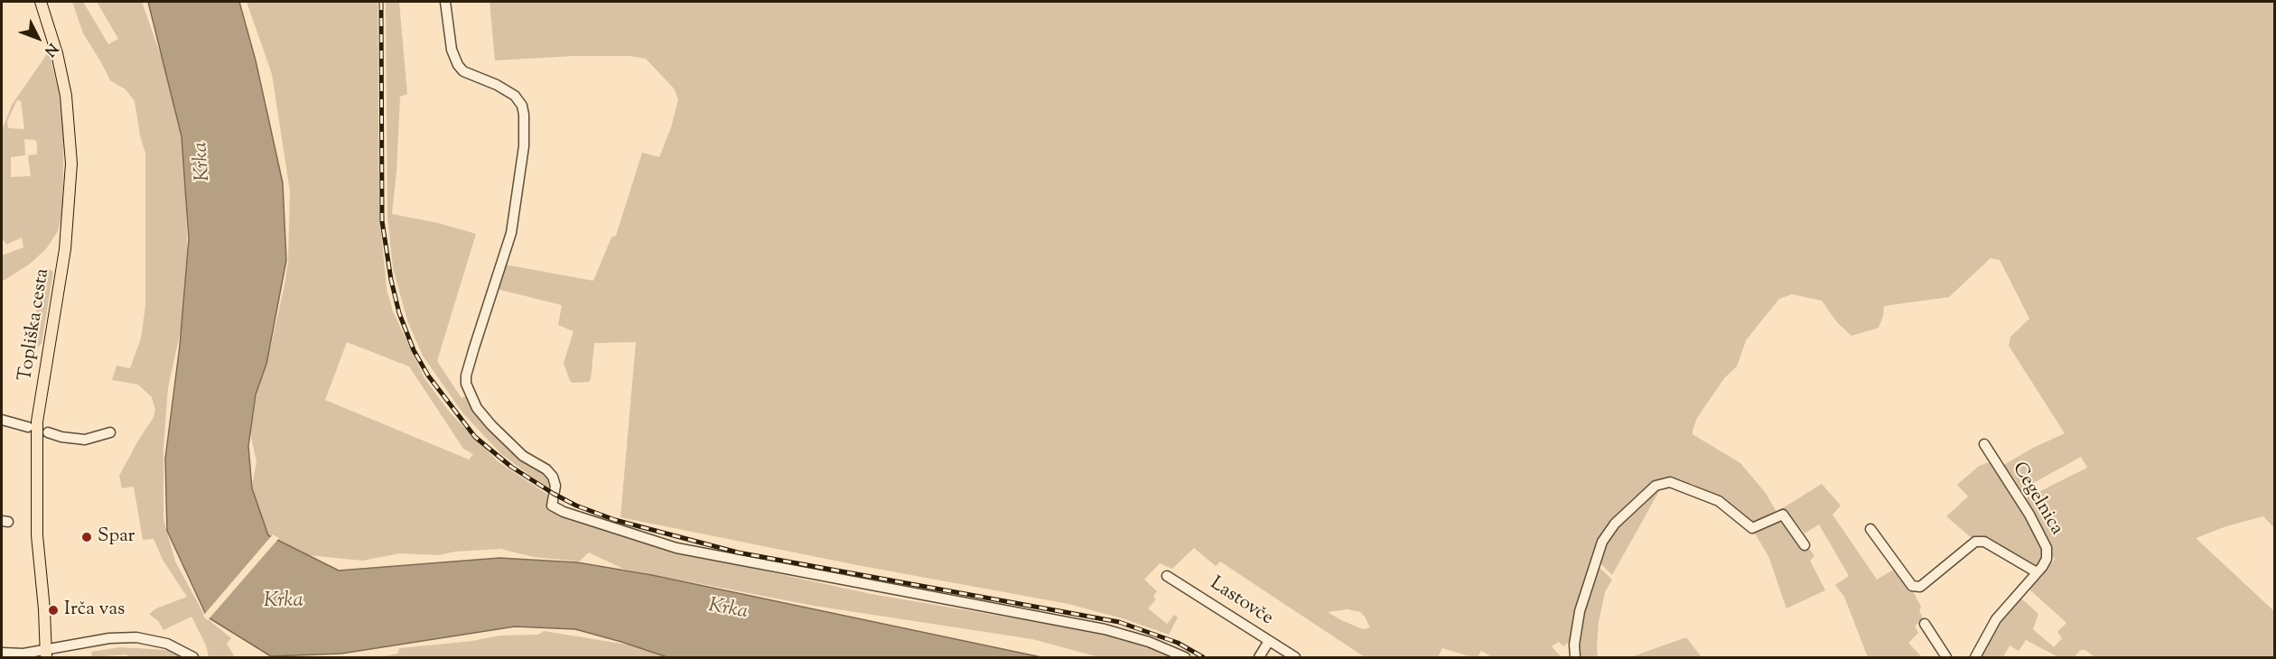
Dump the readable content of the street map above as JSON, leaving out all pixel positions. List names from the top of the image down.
{
  "streets": {
    "main road": ["Topliška cesta"],
    "street": ["Cegelnica", "Lastovče"]
  },
  "water": ["Krka"],
  "places": ["Spar", "Irča vas"],
  "north": "bottom right"
}
